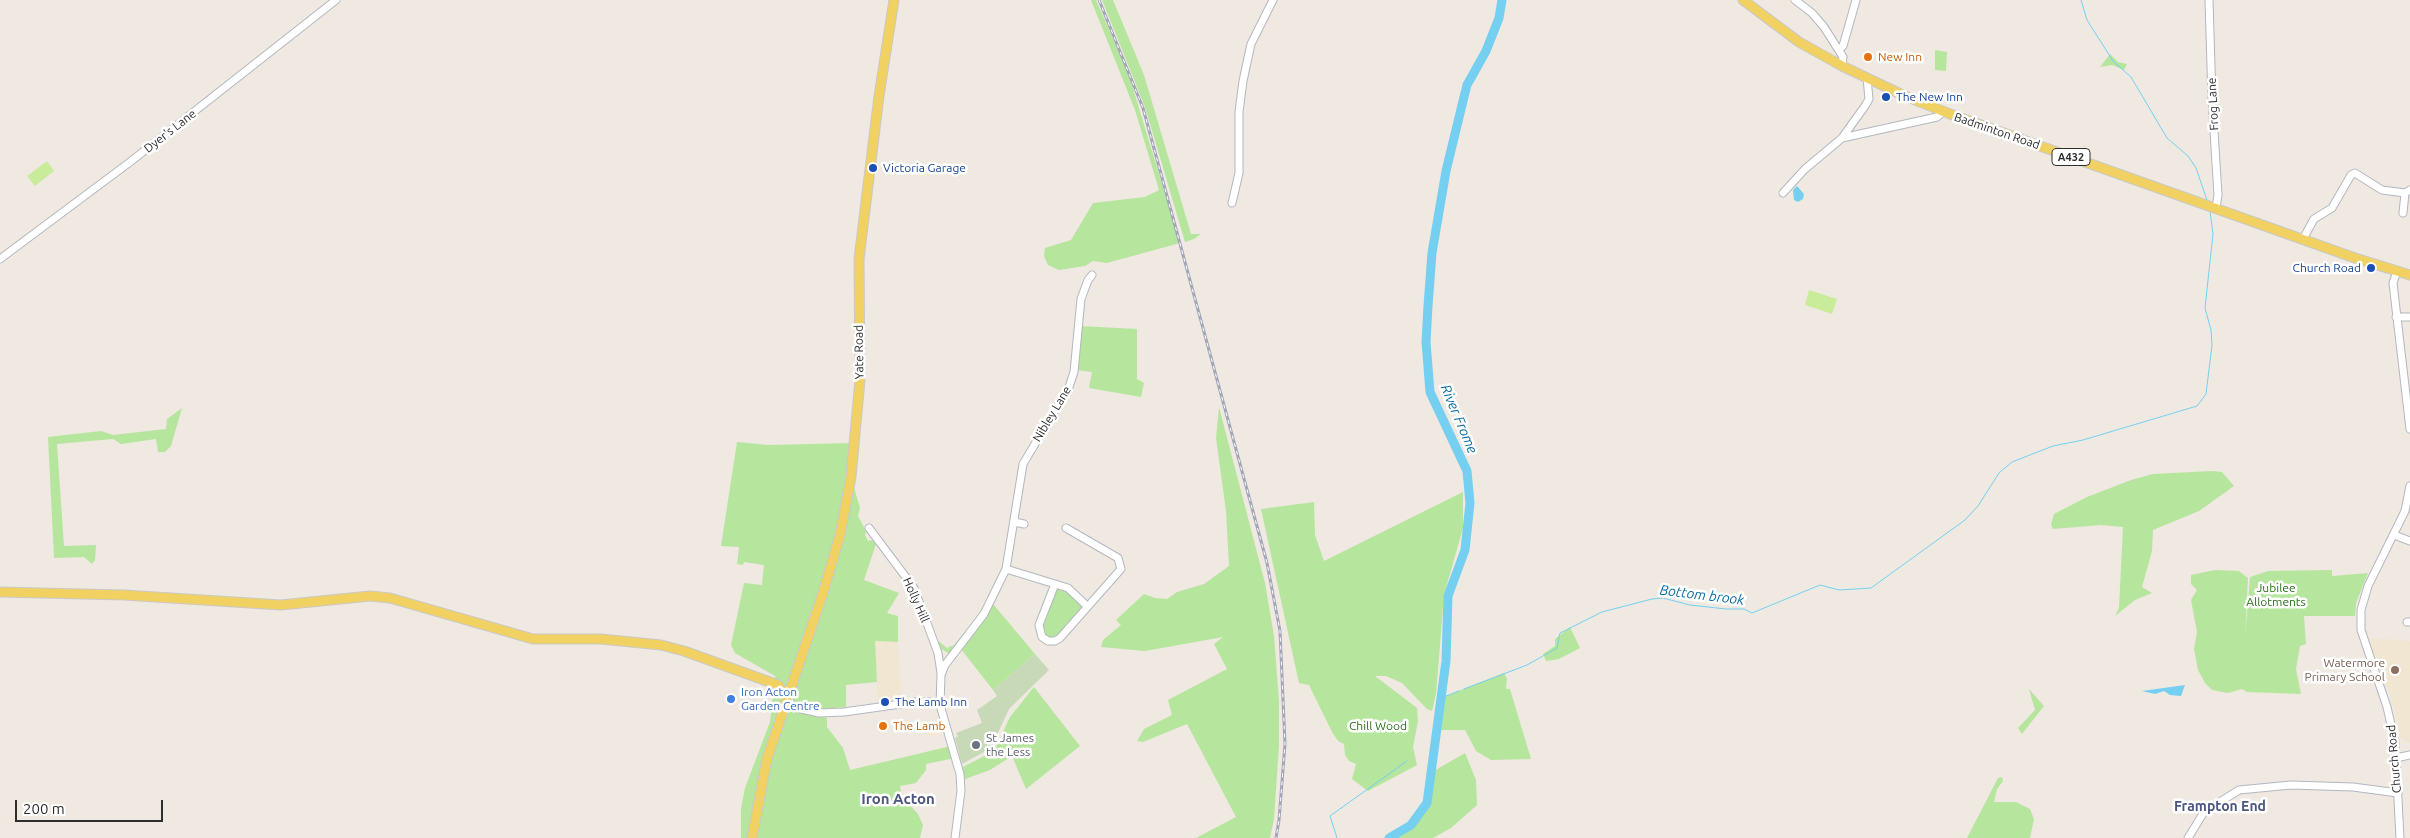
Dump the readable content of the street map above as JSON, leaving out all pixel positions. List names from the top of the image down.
{
  "streets": {
    "main road": ["Badminton Road", "A432", "Yate Road"],
    "street": [
      "Frog Lane",
      "Dyer's Lane",
      "Nibley Lane",
      "Holly Hill",
      "Church Road"
    ]
  },
  "crossings": [
    ["Frog Lane", "Badminton Road"],
    ["Nibley Lane", "Holly Hill"]
  ],
  "districts": ["Iron Acton", "Frampton End"],
  "water": ["River Frome", "Bottom brook"],
  "parks": ["Jubilee Allotments", "Chill Wood"],
  "places": [
    "New Inn",
    "The New Inn",
    "Victoria Garage",
    "Church Road",
    "Watermore Primary School",
    "Iron Acton Garden Centre",
    "The Lamb Inn",
    "The Lamb",
    "St James the Less"
  ],
  "scale_bar": "200 m"
}
